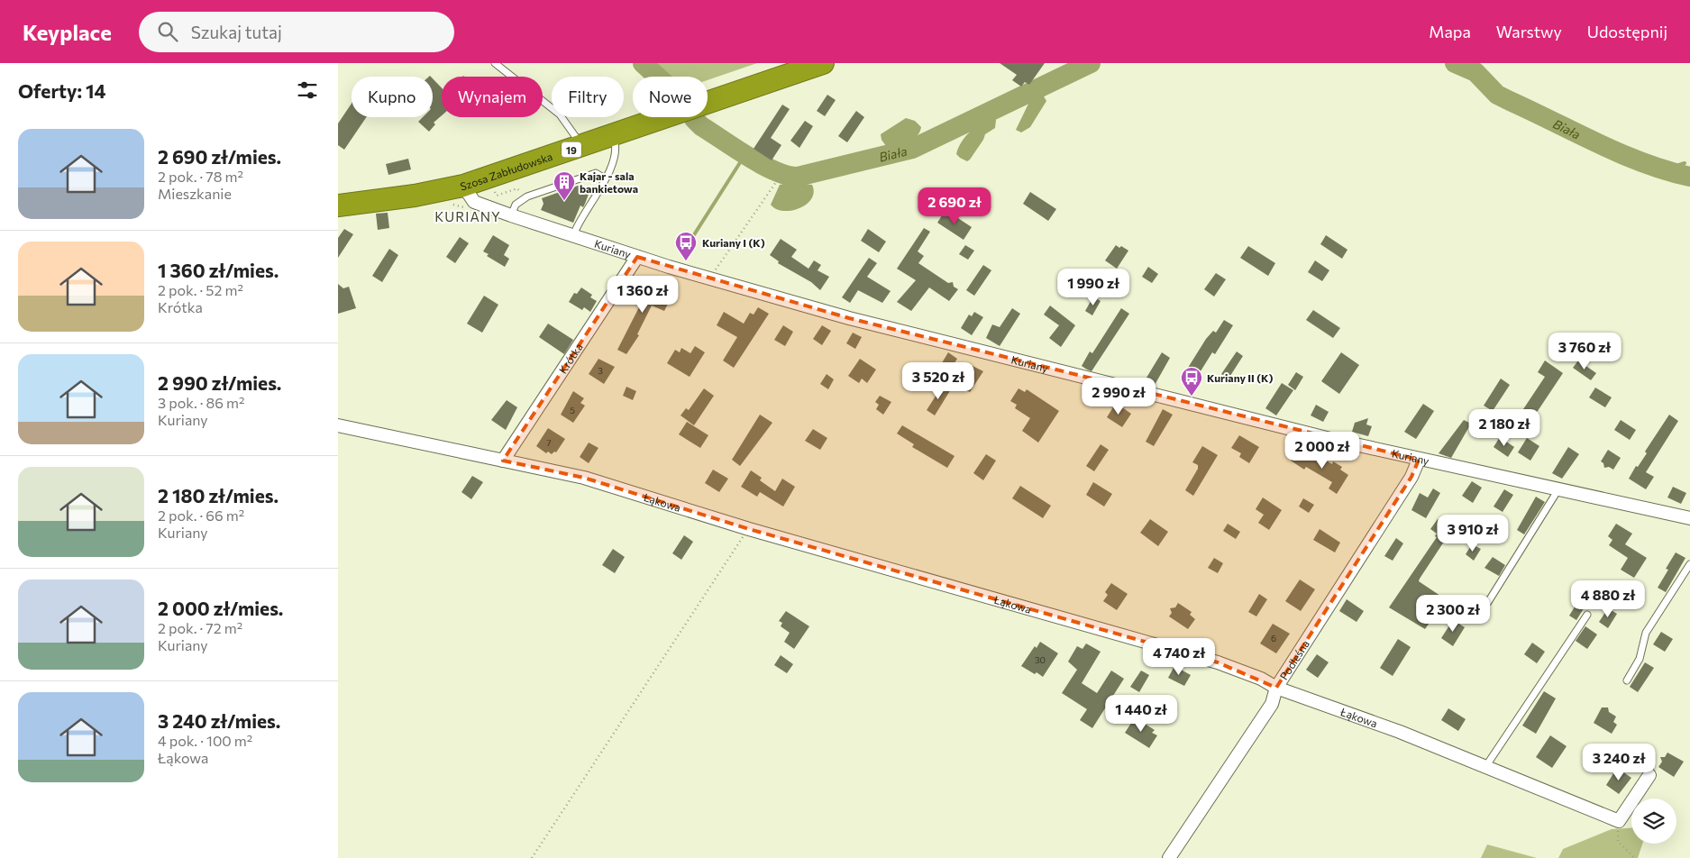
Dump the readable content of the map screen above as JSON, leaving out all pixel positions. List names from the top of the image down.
{
  "streets": {
    "highway": ["19", "Szosa Zabłudowska"],
    "street": [
      "Kuriany",
      "Krótka",
      "Łąkowa",
      "Podleśna"
    ]
  },
  "crossings": [
    ["Szosa Zabłudowska", "Kuriany"],
    ["Kuriany", "Krótka"],
    ["Kuriany", "Podleśna"],
    ["Krótka", "Łąkowa"],
    ["Łąkowa", "Podleśna"]
  ],
  "districts": ["KURIANY"],
  "water": ["Biała"],
  "places": {
    "building": ["Kajar - sala bankietowa"],
    "bus stop": ["Kuriany I (K)", "Kuriany II (K)"]
  },
  "house_numbers": [
    "3",
    "5",
    "7",
    "6",
    "30"
  ],
  "page": {
    "header": "Keyplace",
    "search": "Szukaj tutaj",
    "nav": ["Mapa", "Warstwy", "Udostępnij"],
    "heading": "Oferty: 14",
    "chip": [
      "Kupno",
      "Wynajem",
      "Filtry",
      "Nowe"
    ],
    "list": [
      {
        "name": "2 690 zł/mies.",
        "note": "2 pok. · 78 m² · Mieszkanie"
      },
      {
        "name": "1 360 zł/mies.",
        "note": "2 pok. · 52 m² · Krótka"
      },
      {
        "name": "2 990 zł/mies.",
        "note": "3 pok. · 86 m² · Kuriany"
      },
      {
        "name": "2 180 zł/mies.",
        "note": "2 pok. · 66 m² · Kuriany"
      },
      {
        "name": "2 000 zł/mies.",
        "note": "2 pok. · 72 m² · Kuriany"
      },
      {
        "name": "3 240 zł/mies.",
        "note": "4 pok. · 100 m² · Łąkowa"
      }
    ],
    "price": [
      "2 690 zł",
      "1 990 zł",
      "1 360 zł",
      "3 760 zł",
      "3 520 zł",
      "2 990 zł",
      "2 180 zł",
      "2 000 zł",
      "3 910 zł",
      "4 880 zł",
      "2 300 zł",
      "4 740 zł",
      "1 440 zł",
      "3 240 zł"
    ]
  }
}
